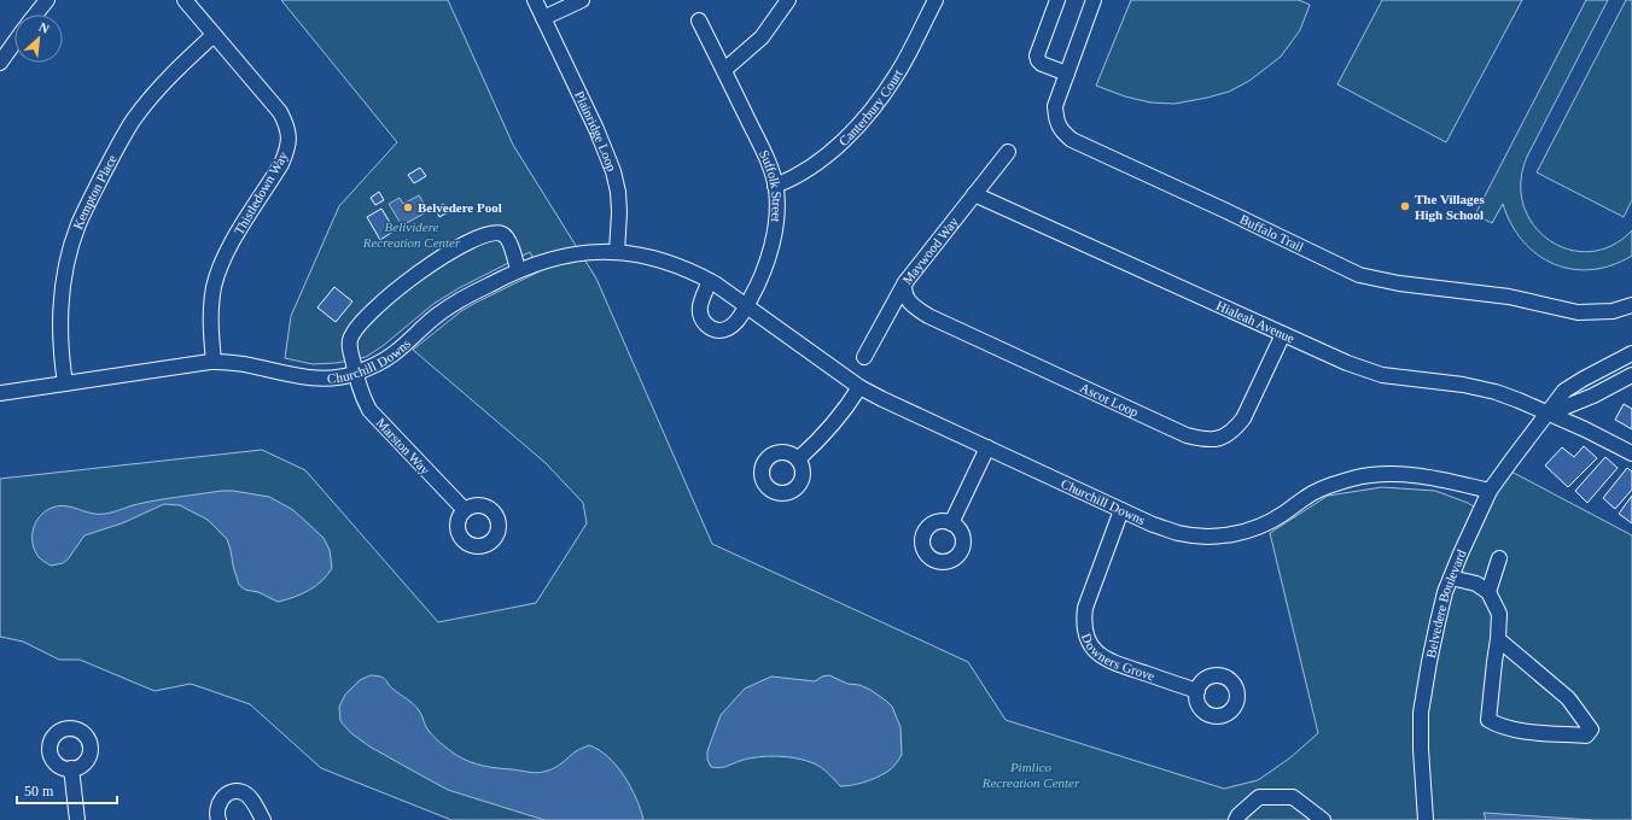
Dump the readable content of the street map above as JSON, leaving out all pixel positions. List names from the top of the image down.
{
  "streets": {
    "street": [
      "Canterbury Court",
      "Plainridge Loop",
      "Suffolk Street",
      "Kempton Place",
      "Thistledown Way",
      "Buffalo Trail",
      "Maywood Way",
      "Hialeah Avenue",
      "Churchill Downs",
      "Ascot Loop",
      "Marston Way",
      "Belvedere Boulevard",
      "Downers Grove"
    ]
  },
  "crossings": [
    ["Canterbury Court", "Suffolk Street"],
    ["Plainridge Loop", "Churchill Downs"],
    ["Suffolk Street", "Churchill Downs"],
    ["Kempton Place", "Thistledown Way"],
    ["Kempton Place", "Churchill Downs"],
    ["Thistledown Way", "Churchill Downs"],
    ["Maywood Way", "Hialeah Avenue"],
    ["Maywood Way", "Ascot Loop"],
    ["Hialeah Avenue", "Ascot Loop"],
    ["Hialeah Avenue", "Belvedere Boulevard"],
    ["Churchill Downs", "Marston Way"],
    ["Churchill Downs", "Belvedere Boulevard"],
    ["Churchill Downs", "Downers Grove"]
  ],
  "parks": ["Belividere Recreation Center", "Pimlico Recreation Center"],
  "places": ["The Villages High School", "Belvedere Pool"],
  "scale_bar": "50 m",
  "north": "top right"
}
